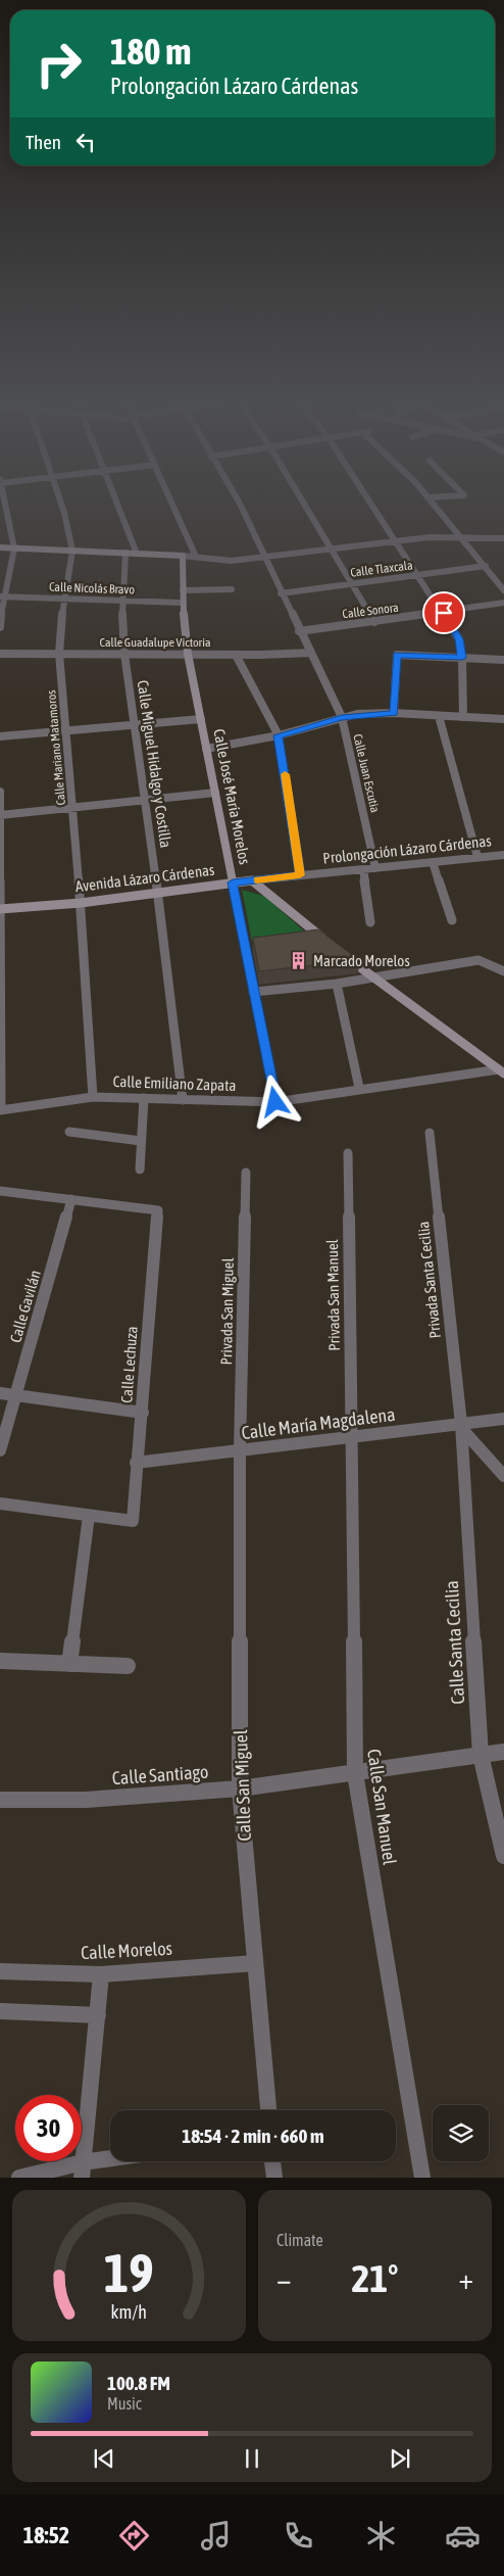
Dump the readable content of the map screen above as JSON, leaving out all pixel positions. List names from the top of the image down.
{
  "streets": {
    "street": [
      "Calle Tlaxcala",
      "Calle Nicolás Bravo",
      "Calle Sonora",
      "Calle Guadalupe Victoria",
      "Calle Mariano Matamoros",
      "Calle Miguel Hidalgo y Costilla",
      "Calle Juan Escutia",
      "Calle José María Morelos",
      "Prolongación Lázaro Cárdenas",
      "Avenida Lázaro Cárdenas",
      "Calle Emiliano Zapata",
      "Privada Santa Cecilia",
      "Privada San Manuel",
      "Calle Gavilán",
      "Privada San Miguel",
      "Calle Lechuza",
      "Calle María Magdalena",
      "Calle Santa Cecilia",
      "Calle Santiago",
      "Calle San Miguel",
      "Calle San Manuel",
      "Calle Morelos"
    ]
  },
  "crossings": [
    ["Calle Tlaxcala", "Calle Juan Escutia"],
    ["Calle Nicolás Bravo", "Calle Mariano Matamoros"],
    ["Calle Nicolás Bravo", "Calle Miguel Hidalgo y Costilla"],
    ["Calle Nicolás Bravo", "Calle José María Morelos"],
    ["Calle Sonora", "Calle Juan Escutia"],
    ["Calle Guadalupe Victoria", "Calle Mariano Matamoros"],
    ["Calle Guadalupe Victoria", "Calle Miguel Hidalgo y Costilla"],
    ["Calle Guadalupe Victoria", "Calle Juan Escutia"],
    ["Calle Guadalupe Victoria", "Calle José María Morelos"],
    ["Calle Mariano Matamoros", "Avenida Lázaro Cárdenas"],
    ["Calle Mariano Matamoros", "Calle Emiliano Zapata"],
    ["Calle Miguel Hidalgo y Costilla", "Avenida Lázaro Cárdenas"],
    ["Calle Miguel Hidalgo y Costilla", "Calle Emiliano Zapata"],
    ["Calle Juan Escutia", "Prolongación Lázaro Cárdenas"],
    ["Calle José María Morelos", "Avenida Lázaro Cárdenas"],
    ["Calle José María Morelos", "Calle Emiliano Zapata"],
    ["Prolongación Lázaro Cárdenas", "Avenida Lázaro Cárdenas"],
    ["Privada Santa Cecilia", "Calle María Magdalena"],
    ["Privada Santa Cecilia", "Calle Santa Cecilia"],
    ["Privada San Manuel", "Calle María Magdalena"],
    ["Privada San Manuel", "Calle San Manuel"],
    ["Calle Gavilán", "Calle Lechuza"],
    ["Privada San Miguel", "Calle María Magdalena"],
    ["Privada San Miguel", "Calle San Miguel"],
    ["Calle Lechuza", "Calle María Magdalena"],
    ["Calle María Magdalena", "Calle Santa Cecilia"],
    ["Calle María Magdalena", "Calle San Miguel"],
    ["Calle María Magdalena", "Calle San Manuel"],
    ["Calle Santa Cecilia", "Calle Santiago"],
    ["Calle Santiago", "Calle San Miguel"],
    ["Calle Santiago", "Calle San Manuel"],
    ["Calle San Miguel", "Calle Morelos"]
  ],
  "places": {
    "building": ["Marcado Morelos"]
  },
  "page": {
    "turn": ["180 m", "Prolongación Lázaro Cárdenas"],
    "then": "Then",
    "limit": "30",
    "trip": "18:54 · 2 min · 660 m",
    "tile": "Climate",
    "heat": ["−", "21°", "+"],
    "song": ["100.8 FM", "Music"],
    "tabs": "18:52",
    "gauge": ["19", "km/h"]
  }
}
